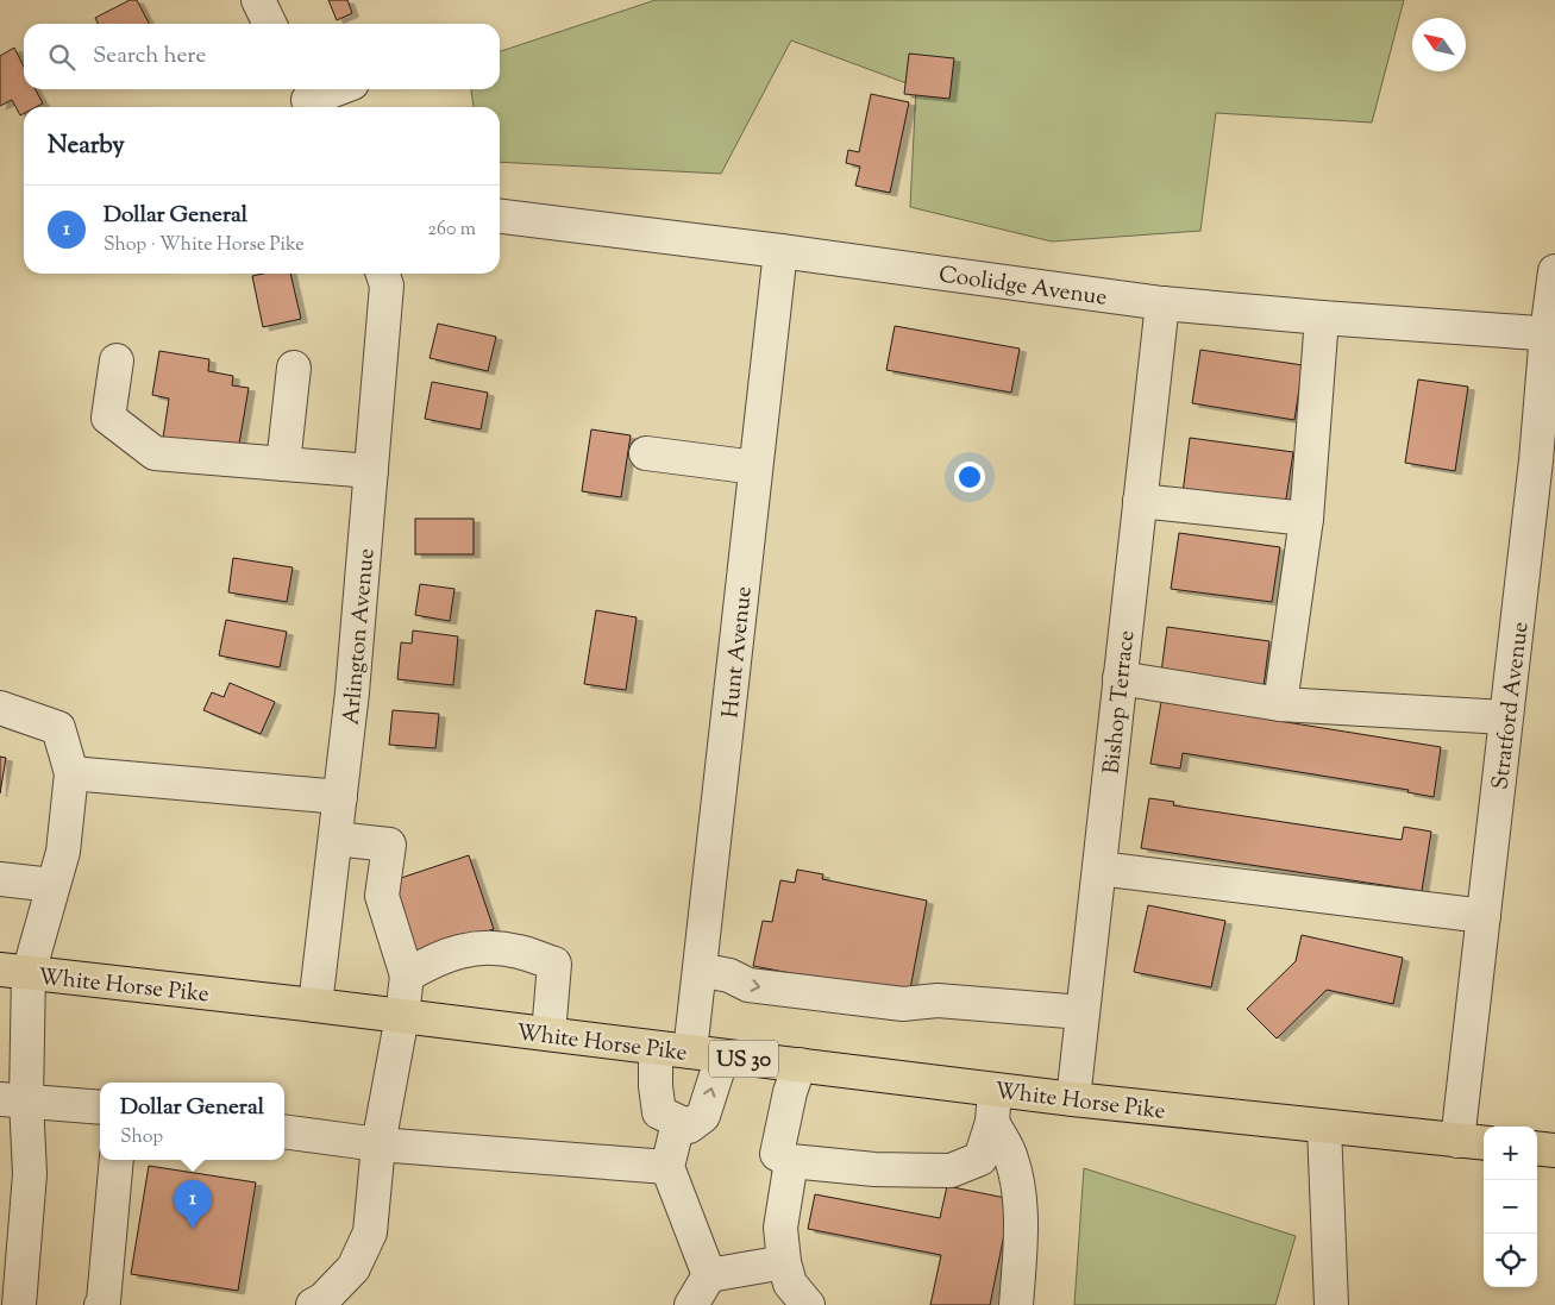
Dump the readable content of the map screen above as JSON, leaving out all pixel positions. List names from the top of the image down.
{
  "streets": {
    "highway": ["White Horse Pike", "US 30"],
    "street": [
      "Coolidge Avenue",
      "Arlington Avenue",
      "Hunt Avenue",
      "Bishop Terrace",
      "Stratford Avenue"
    ]
  },
  "crossings": [
    ["Coolidge Avenue", "Hunt Avenue"],
    ["Coolidge Avenue", "Bishop Terrace"],
    ["Coolidge Avenue", "Stratford Avenue"],
    ["Arlington Avenue", "White Horse Pike"],
    ["Hunt Avenue", "White Horse Pike"],
    ["Bishop Terrace", "White Horse Pike"],
    ["Stratford Avenue", "White Horse Pike"]
  ],
  "north": "top left",
  "page": {
    "search": "Search here",
    "heading": "Nearby",
    "list": [
      {
        "mark": "1",
        "name": "Dollar General",
        "note": "Shop · White Horse Pike",
        "value": "260 m"
      }
    ],
    "popup": ["Dollar General", "Shop"],
    "map_buttons": ["+", "−"],
    "pins": "1"
  }
}
